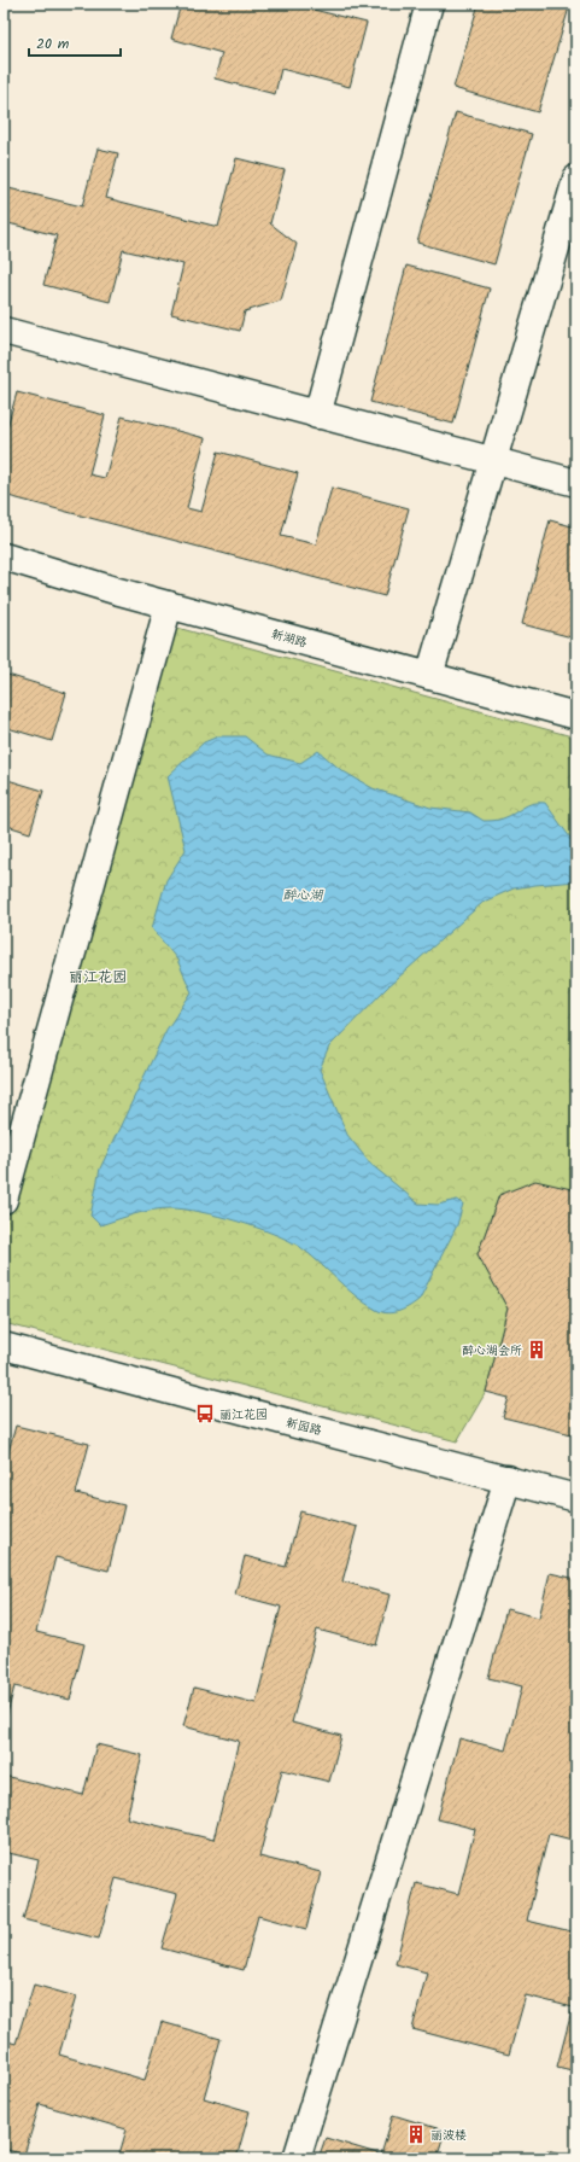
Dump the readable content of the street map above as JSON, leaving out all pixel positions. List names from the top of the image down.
{
  "streets": {
    "street": ["新湖路", "新园路"]
  },
  "districts": ["丽江花园"],
  "water": ["醉心湖"],
  "places": {
    "building": ["醉心湖会所", "丽波楼"],
    "bus stop": ["丽江花园"]
  },
  "scale_bar": "20 m"
}
